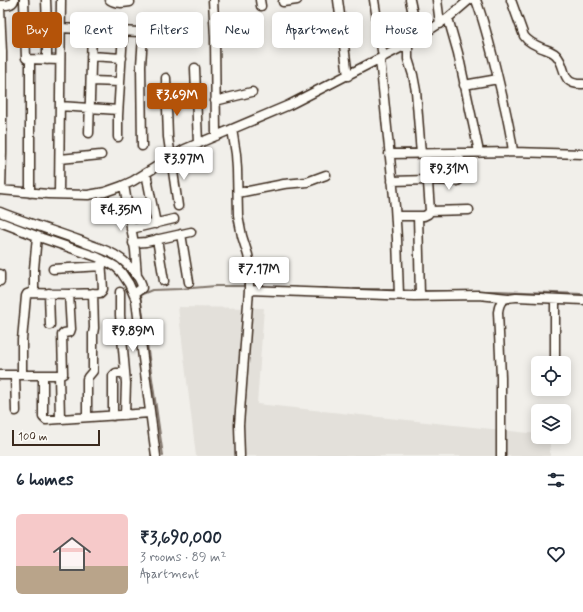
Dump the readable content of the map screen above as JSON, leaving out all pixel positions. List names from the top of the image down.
{
  "scale_bar": "100 m",
  "page": {
    "chip": [
      "Buy",
      "Rent",
      "Filters",
      "New",
      "Apartment",
      "House"
    ],
    "price": [
      "₹3.69M",
      "₹3.97M",
      "₹9.31M",
      "₹4.35M",
      "₹7.17M",
      "₹9.89M"
    ],
    "scale": "100 m",
    "heading": "6 homes",
    "list": [
      {
        "name": "₹3,690,000",
        "note": "3 rooms · 89 m² · Apartment"
      }
    ]
  }
}
